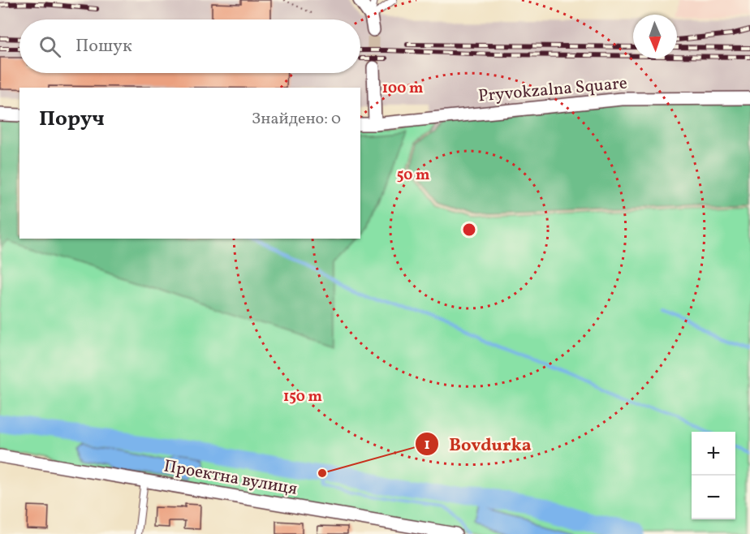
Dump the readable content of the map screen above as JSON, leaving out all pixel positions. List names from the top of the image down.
{
  "streets": {
    "street": ["Pryvokzalna Square", "Проектна вулиця"]
  },
  "places": ["Bovdurka"],
  "north": "bottom",
  "page": {
    "search": "Пошук",
    "heading": ["Поруч", "Знайдено: 0"],
    "map_buttons": ["+", "−"]
  },
  "rings": ["100 m", "50 m", "150 m"]
}
